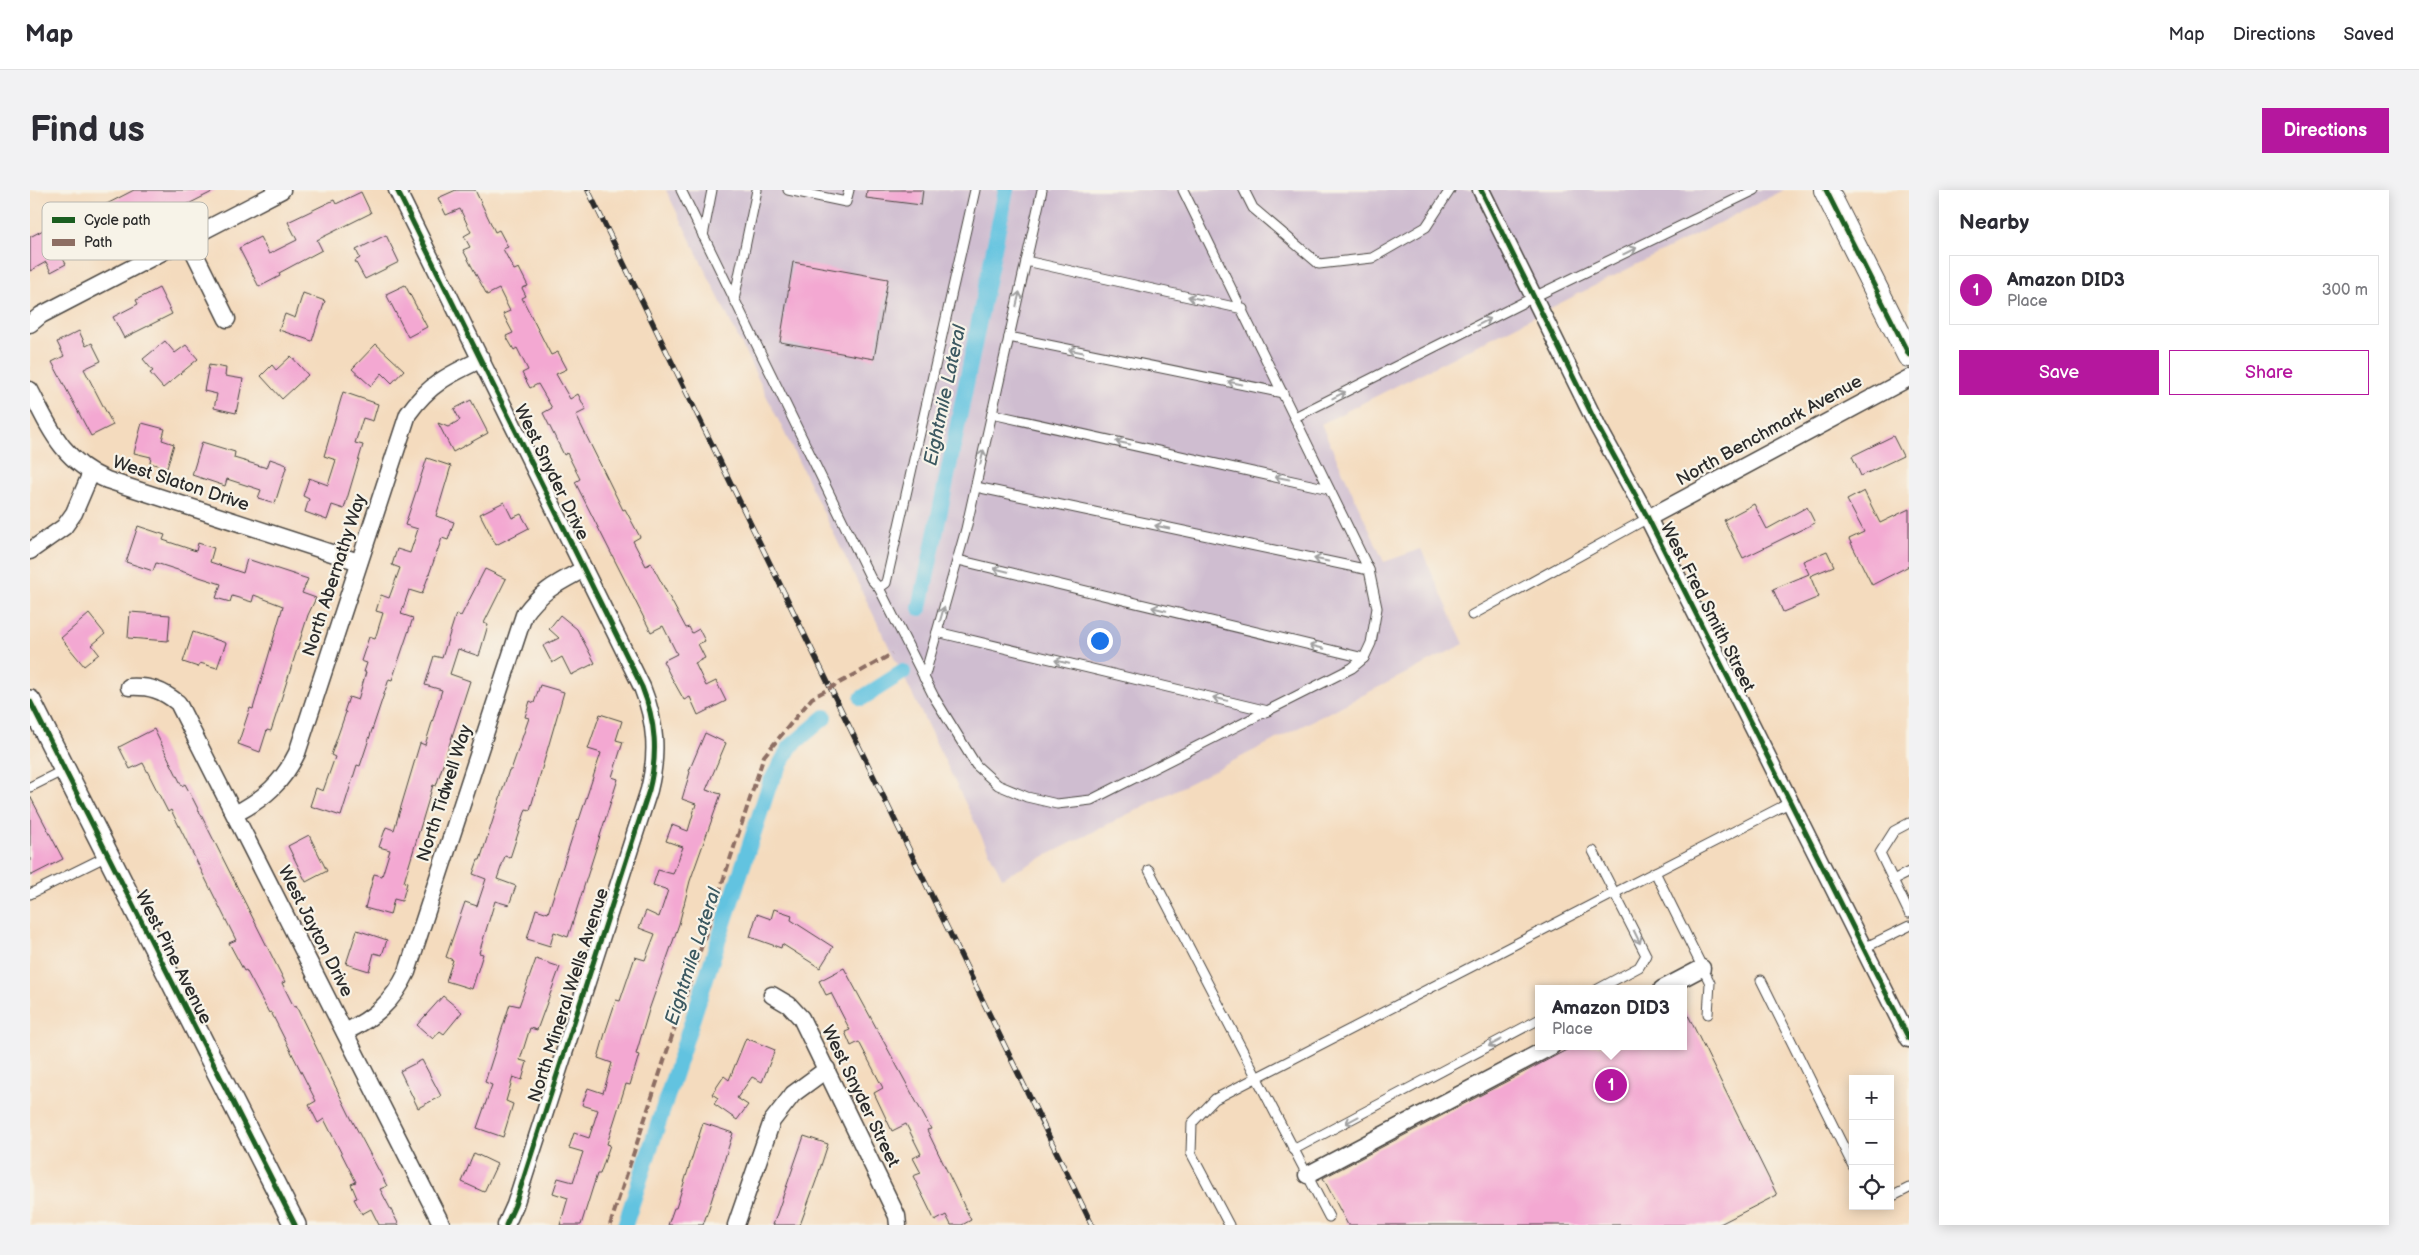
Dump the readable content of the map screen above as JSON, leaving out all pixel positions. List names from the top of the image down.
{
  "streets": {
    "street": [
      "North Benchmark Avenue",
      "West Snyder Drive",
      "West Slaton Drive",
      "North Abernathy Way",
      "West Fred Smith Street",
      "North Tidwell Way",
      "West Jayton Drive",
      "West Pine Avenue",
      "North Mineral Wells Avenue",
      "West Snyder Street"
    ]
  },
  "crossings": [
    ["North Benchmark Avenue", "West Fred Smith Street"],
    ["West Snyder Drive", "North Abernathy Way"],
    ["West Snyder Drive", "North Tidwell Way"],
    ["West Snyder Drive", "North Mineral Wells Avenue"],
    ["West Slaton Drive", "North Abernathy Way"],
    ["North Abernathy Way", "West Jayton Drive"],
    ["North Tidwell Way", "West Jayton Drive"]
  ],
  "water": ["Eightmile Lateral"],
  "legend": ["Cycle path", "Path"],
  "page": {
    "header": "Map",
    "nav": ["Map", "Directions", "Saved"],
    "buttons": [
      "Directions",
      ["Save", "Share"]
    ],
    "title": "Find us",
    "heading": "Nearby",
    "list": [
      {
        "mark": "1",
        "name": "Amazon DID3",
        "note": "Place",
        "value": "300 m"
      }
    ],
    "popup": ["Amazon DID3", "Place"],
    "pins": "1",
    "map_buttons": ["+", "−"]
  }
}
